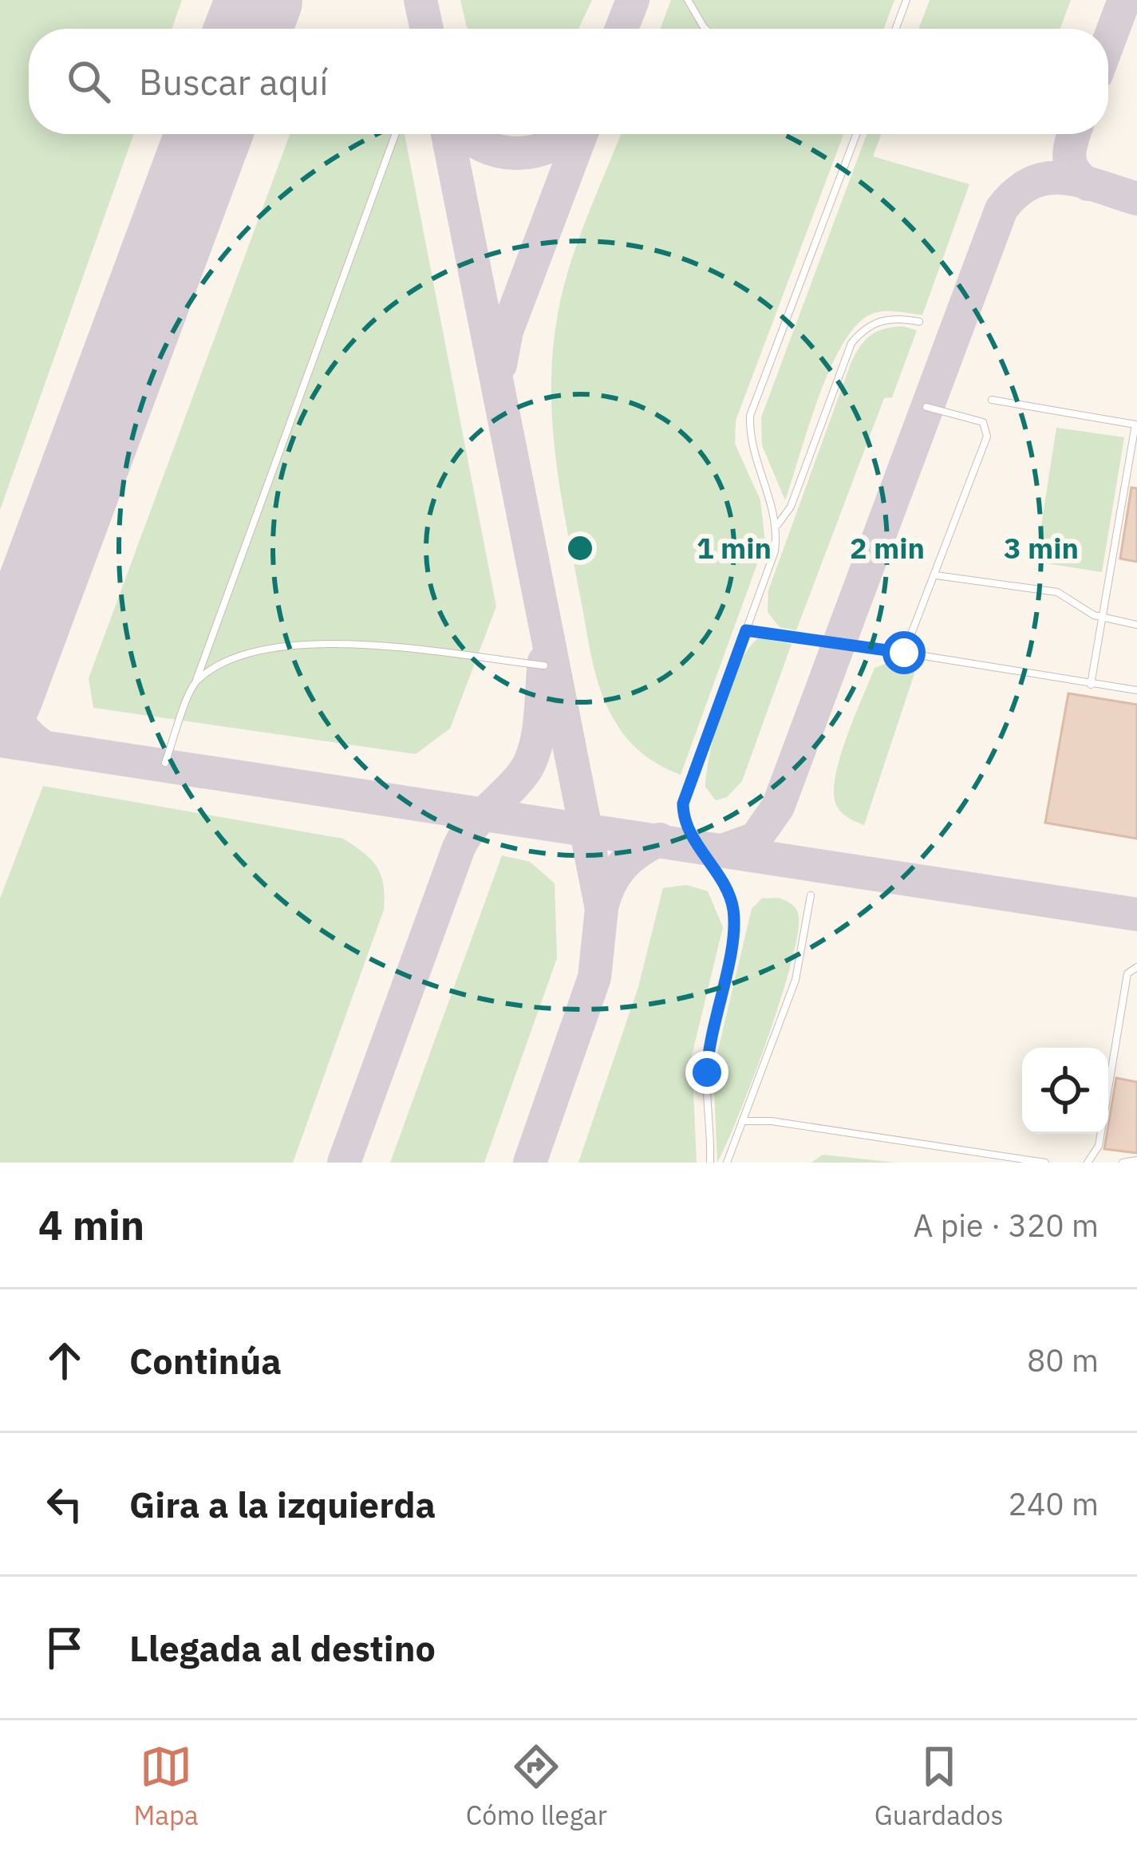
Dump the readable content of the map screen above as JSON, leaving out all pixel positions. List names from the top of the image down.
{
  "page": {
    "search": "Buscar aquí",
    "heading": ["4 min", "A pie · 320 m"],
    "list": [
      ["Continúa", "80 m"],
      ["Gira a la izquierda", "240 m"],
      "Llegada al destino"
    ],
    "nav": ["Mapa", "Cómo llegar", "Guardados"]
  },
  "rings": ["1 min", "2 min", "3 min"]
}
